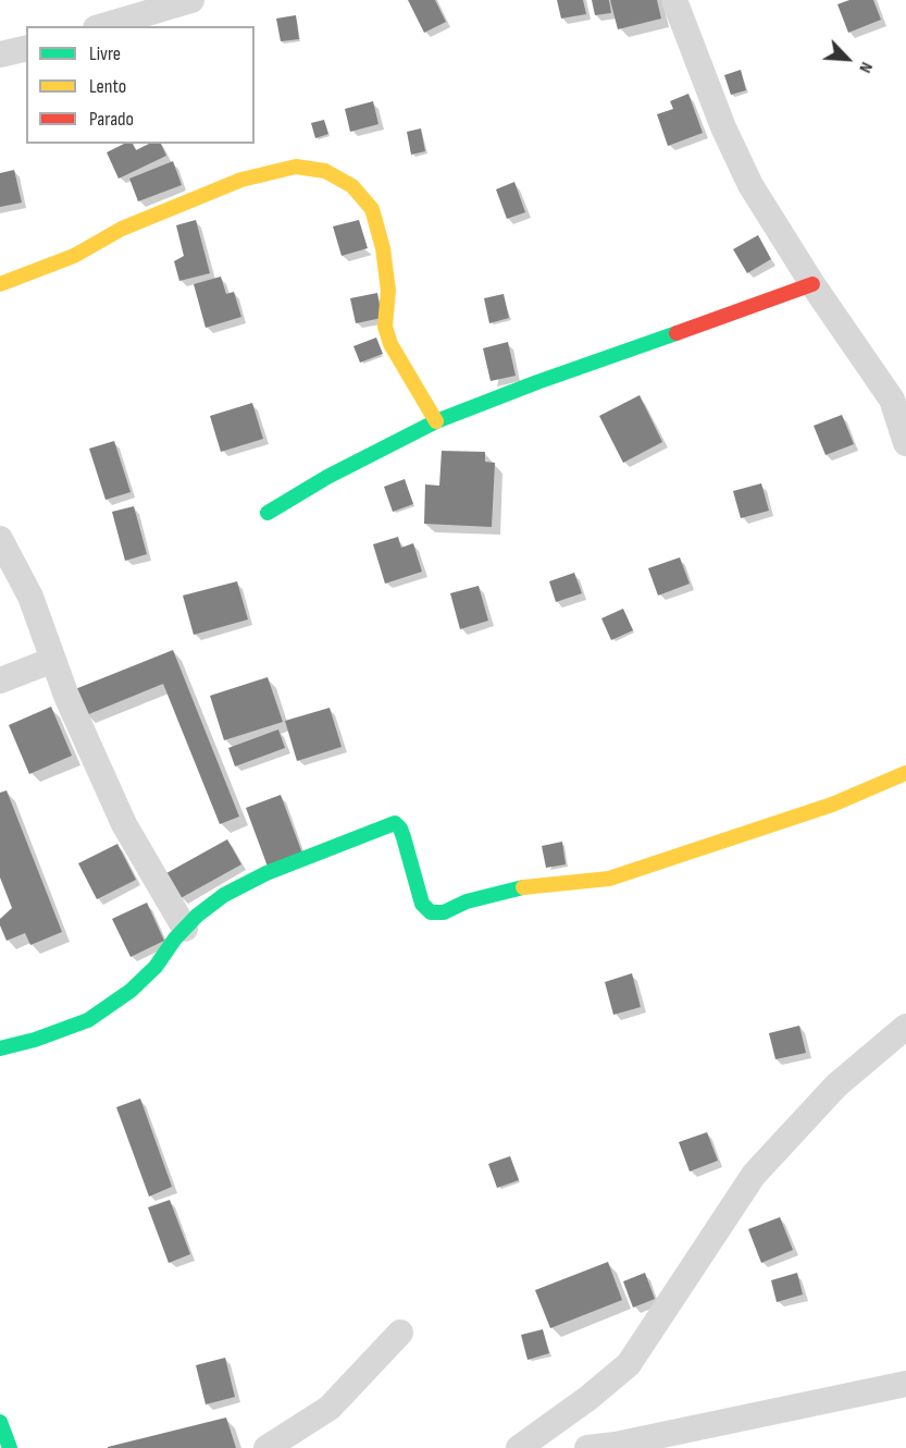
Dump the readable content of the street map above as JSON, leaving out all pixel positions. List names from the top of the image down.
{
  "legend": ["Livre", "Lento", "Parado"],
  "north": "bottom right"
}
